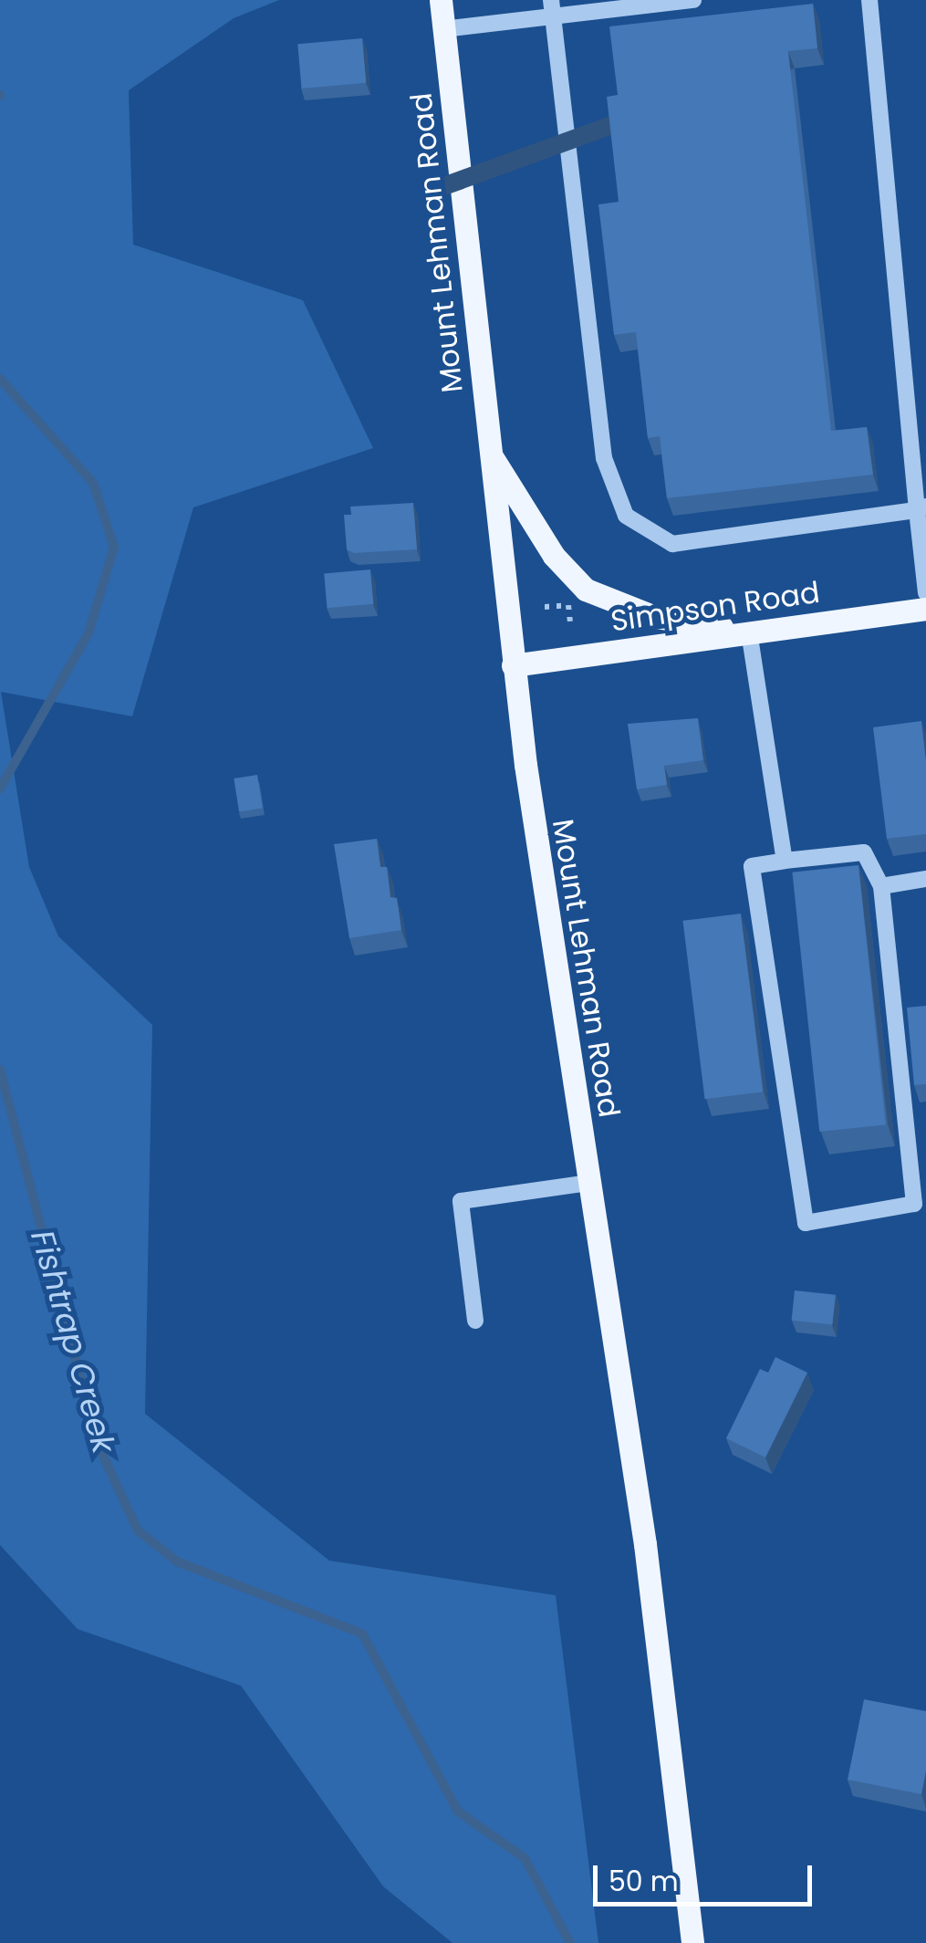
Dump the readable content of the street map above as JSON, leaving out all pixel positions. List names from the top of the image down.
{
  "streets": {
    "main road": ["Mount Lehman Road", "Simpson Road"]
  },
  "crossings": [
    ["Mount Lehman Road", "Simpson Road"]
  ],
  "water": ["Fishtrap Creek"],
  "scale_bar": "50 m"
}
